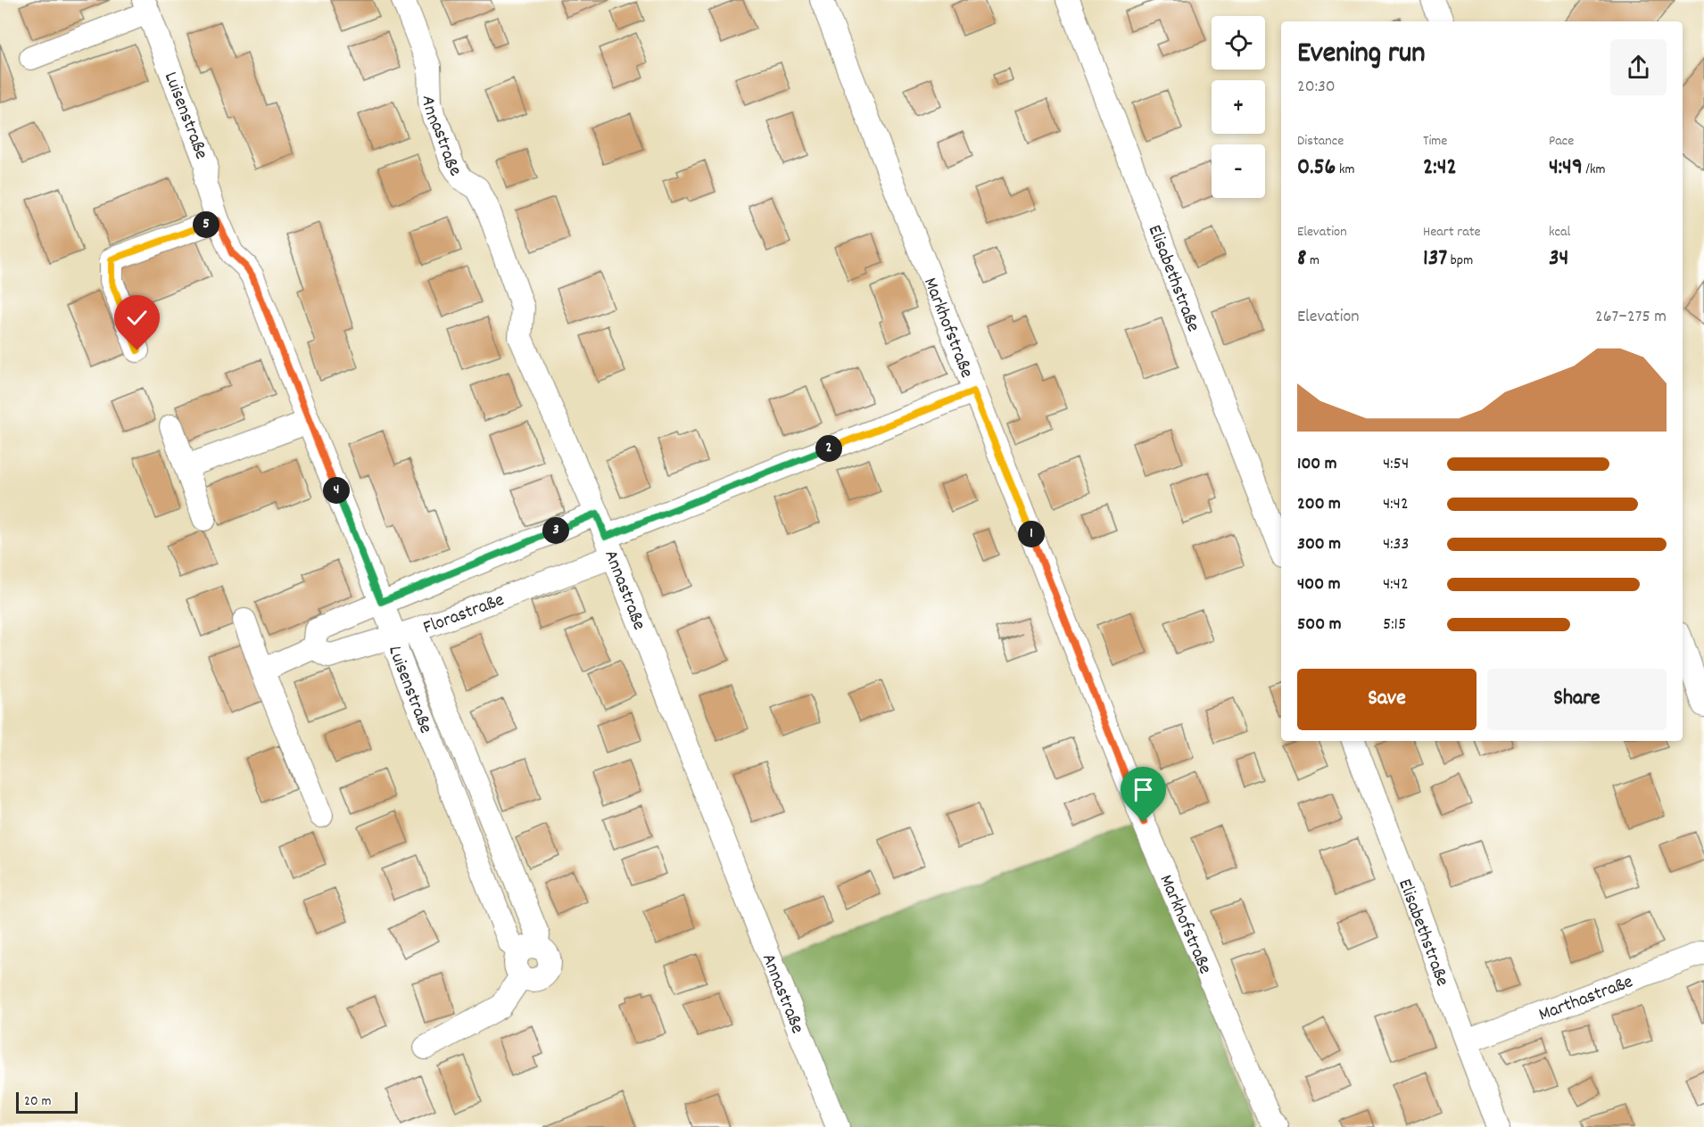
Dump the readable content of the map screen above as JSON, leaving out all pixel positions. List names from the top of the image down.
{
  "streets": {
    "street": [
      "Luisenstraße",
      "Annastraße",
      "Elisabethstraße",
      "Markhofstraße",
      "Florastraße",
      "Marthastraße"
    ]
  },
  "crossings": [
    ["Luisenstraße", "Florastraße"],
    ["Annastraße", "Florastraße"],
    ["Elisabethstraße", "Marthastraße"],
    ["Markhofstraße", "Florastraße"]
  ],
  "scale_bar": "20 m",
  "page": {
    "map_buttons": ["+", "−"],
    "heading": ["Evening run", "20:30"],
    "stats": [
      ["Distance", "0.56 km"],
      ["Time", "2:42"],
      ["Pace", "4:49 /km"],
      ["Elevation", "8 m"],
      ["Heart rate", "137 bpm"],
      ["kcal", "34"]
    ],
    "pins": [
      "5",
      "2",
      "4",
      "3",
      "1"
    ],
    "chart": ["Elevation", "267–275 m"],
    "list": [
      {
        "name": "100 m",
        "note": "4:54"
      },
      {
        "name": "200 m",
        "note": "4:42"
      },
      {
        "name": "300 m",
        "note": "4:33"
      },
      {
        "name": "400 m",
        "note": "4:42"
      },
      {
        "name": "500 m",
        "note": "5:15"
      }
    ],
    "buttons": ["Save", "Share"],
    "scale": "20 m"
  }
}
